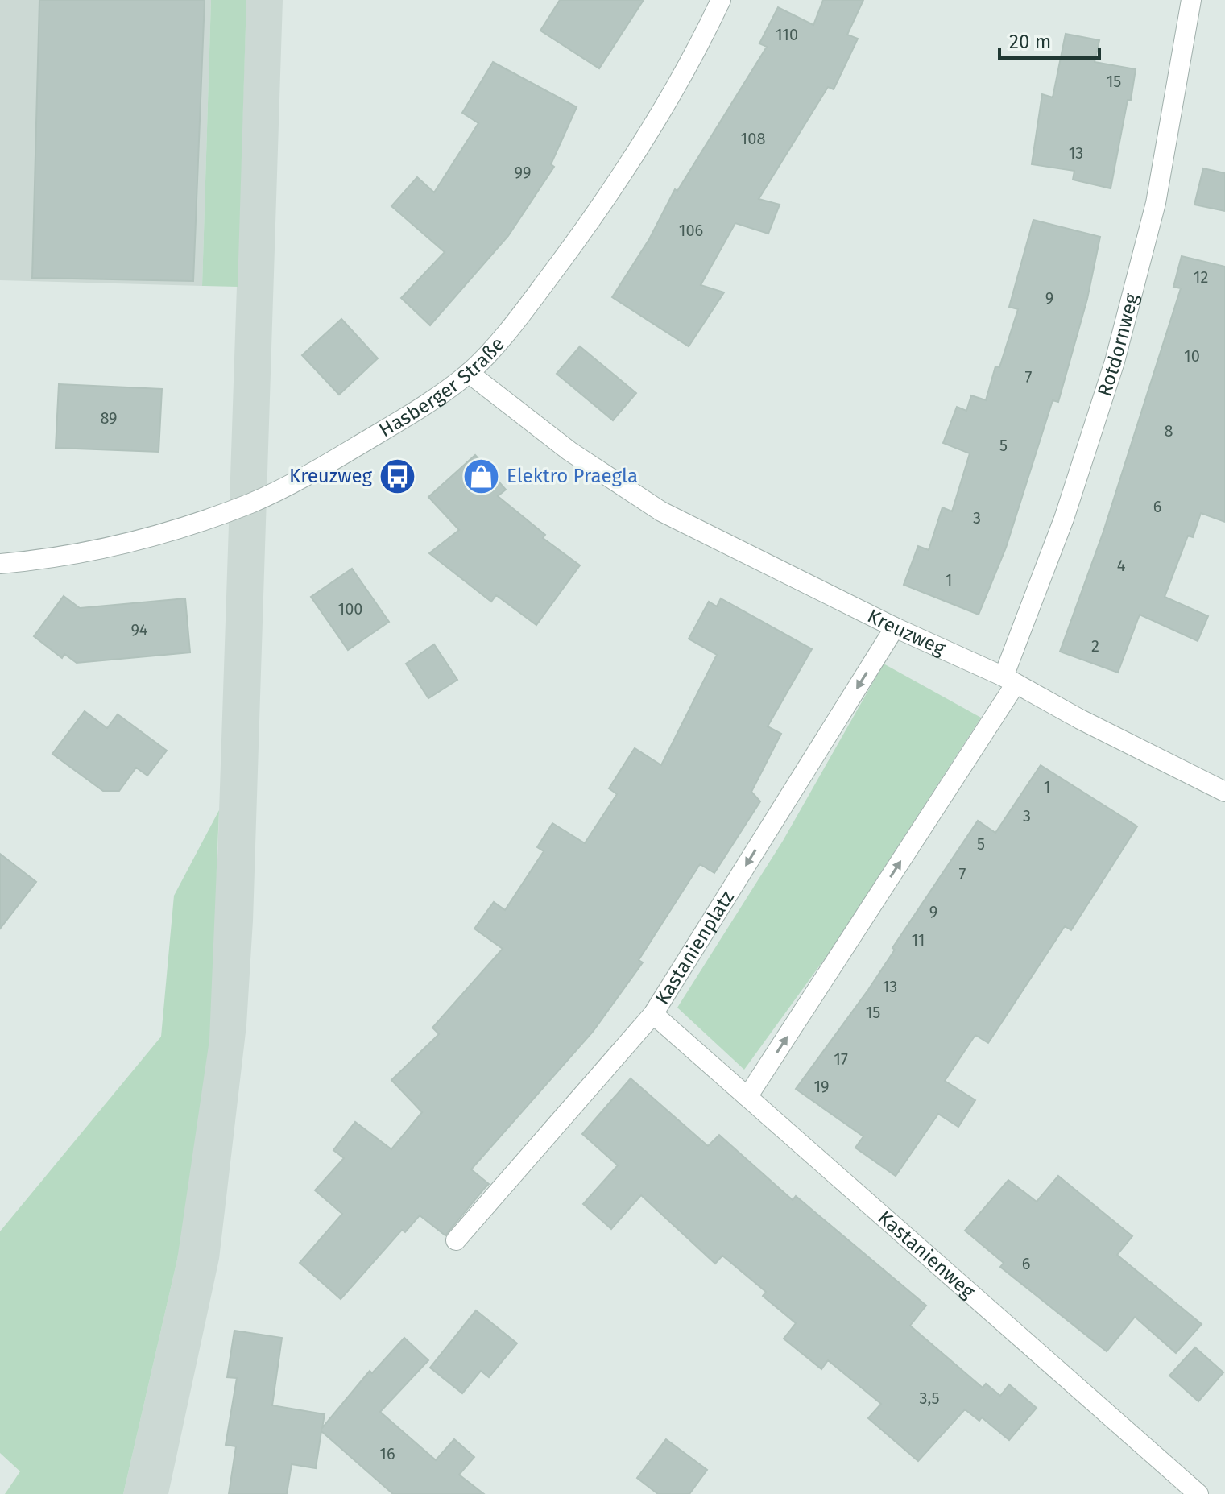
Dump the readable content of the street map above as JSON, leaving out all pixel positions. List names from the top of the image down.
{
  "streets": {
    "street": [
      "Rotdornweg",
      "Hasberger Straße",
      "Kreuzweg",
      "Kastanienplatz",
      "Kastanienweg"
    ]
  },
  "crossings": [
    ["Rotdornweg", "Kreuzweg"],
    ["Hasberger Straße", "Kreuzweg"],
    ["Kreuzweg", "Kastanienplatz"],
    ["Kastanienplatz", "Kastanienweg"]
  ],
  "places": {
    "bus stop": ["Kreuzweg"],
    "shop": ["Elektro Praegla"]
  },
  "house_numbers": [
    "110",
    "15",
    "108",
    "13",
    "99",
    "106",
    "12",
    "9",
    "10",
    "7",
    "89",
    "8",
    "5",
    "6",
    "3",
    "4",
    "1",
    "100",
    "94",
    "2",
    "1",
    "3",
    "5",
    "7",
    "9",
    "11",
    "13",
    "15",
    "17",
    "19",
    "6",
    "3,5",
    "16"
  ],
  "scale_bar": "20 m"
}
